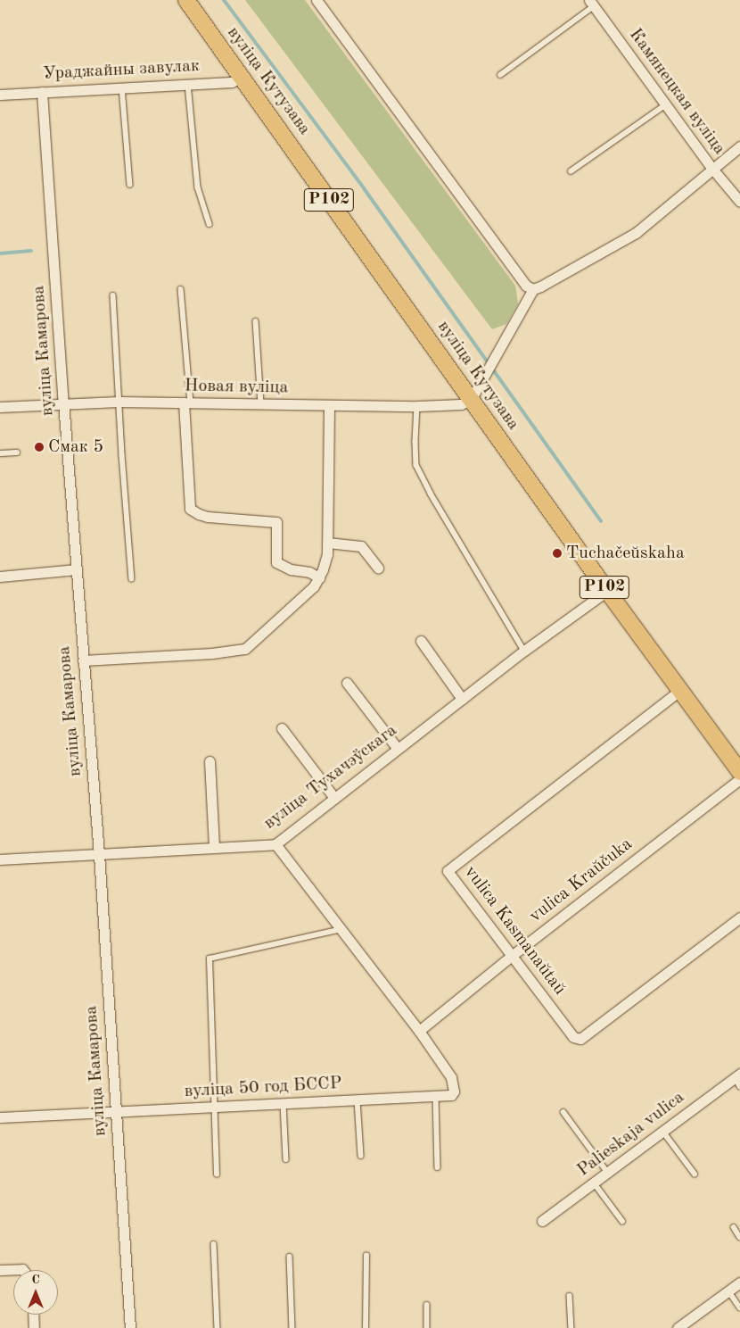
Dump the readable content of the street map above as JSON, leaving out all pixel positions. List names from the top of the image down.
{
  "streets": {
    "main road": ["вуліца Кутузава", "Р102"],
    "street": [
      "Ураджайны завулак",
      "Камянецкая вуліца",
      "вуліца Камарова",
      "Новая вуліца",
      "вуліца Тухачэўскага",
      "vulica Kraŭčuka",
      "vulica Kasmanaŭtaŭ",
      "вуліца 50 год БССР",
      "Palieskaja vulica"
    ]
  },
  "crossings": [
    ["Ураджайны завулак", "вуліца Кутузава"],
    ["Ураджайны завулак", "вуліца Камарова"],
    ["вуліца Кутузава", "Новая вуліца"],
    ["вуліца Кутузава", "вуліца Тухачэўскага"],
    ["вуліца Кутузава", "vulica Kasmanaŭtaŭ"],
    ["вуліца Камарова", "Новая вуліца"],
    ["вуліца Камарова", "вуліца Тухачэўскага"],
    ["вуліца Камарова", "вуліца 50 год БССР"],
    ["vulica Kraŭčuka", "vulica Kasmanaŭtaŭ"],
    ["vulica Kraŭčuka", "вуліца 50 год БССР"]
  ],
  "places": ["Смак 5", "Tuchačeŭskaha"],
  "north": "top"
}
